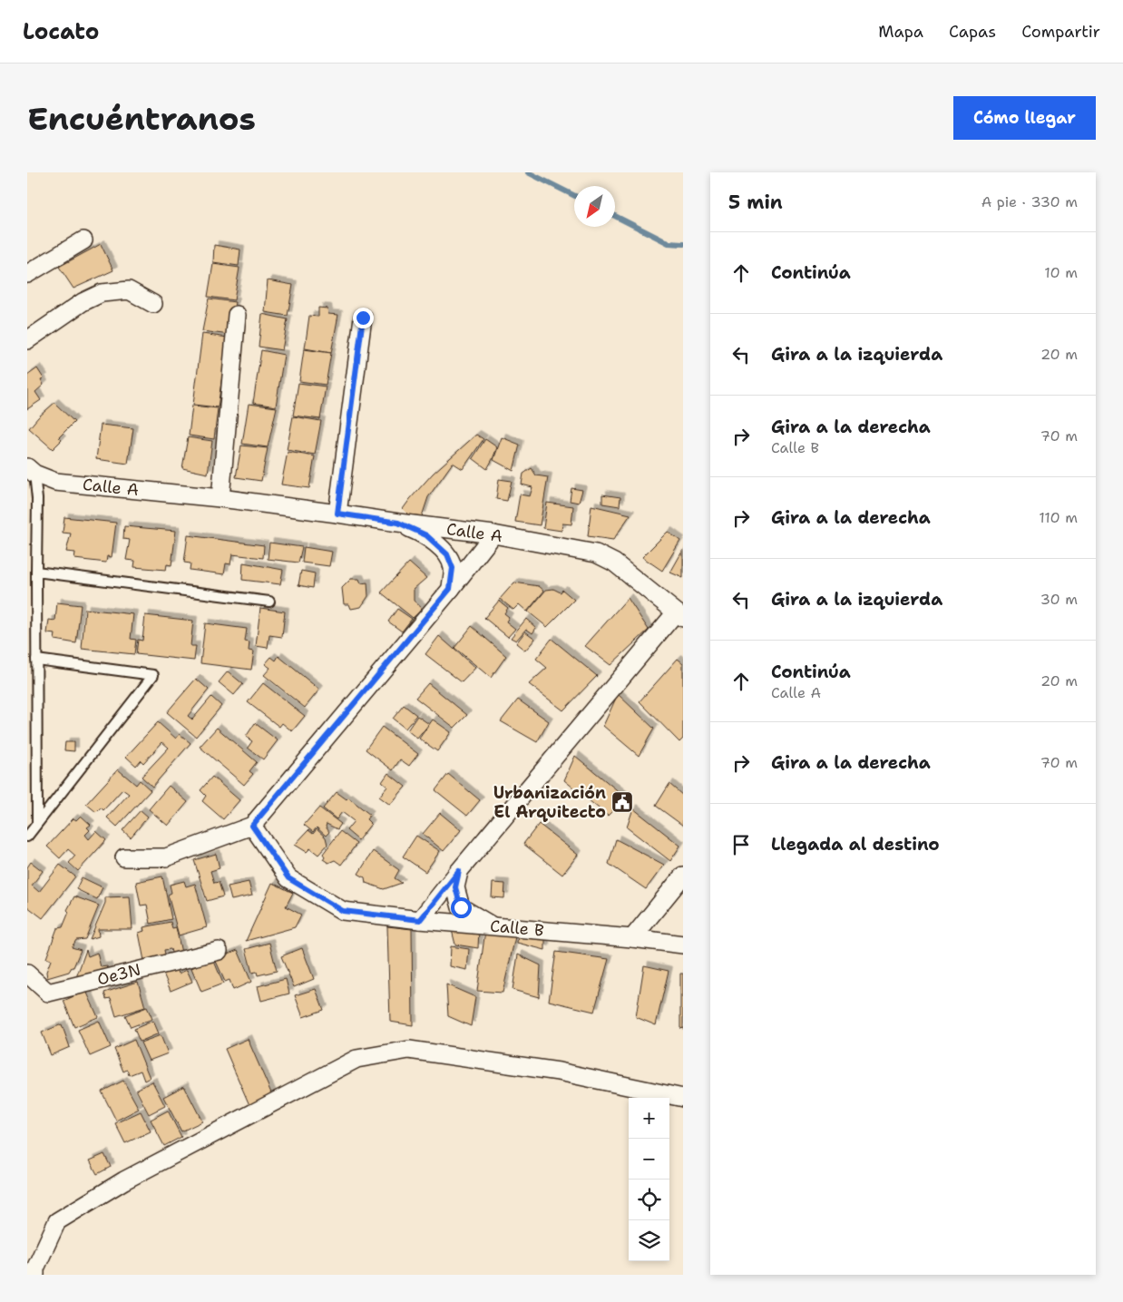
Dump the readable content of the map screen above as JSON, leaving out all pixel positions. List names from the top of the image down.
{
  "streets": {
    "street": ["Calle A", "Calle B", "Oe3N"]
  },
  "places": {
    "public building": ["Urbanización El Arquitecto"]
  },
  "north": "bottom left",
  "page": {
    "header": "Locato",
    "nav": ["Mapa", "Capas", "Compartir"],
    "buttons": "Cómo llegar",
    "title": "Encuéntranos",
    "heading": ["5 min", "A pie · 330 m"],
    "list": [
      ["Continúa", "10 m"],
      ["Gira a la izquierda", "20 m"],
      ["Gira a la derecha", "Calle B", "70 m"],
      ["Gira a la derecha", "110 m"],
      ["Gira a la izquierda", "30 m"],
      ["Continúa", "Calle A", "20 m"],
      ["Gira a la derecha", "70 m"],
      "Llegada al destino"
    ],
    "map_buttons": ["+", "−"]
  }
}
